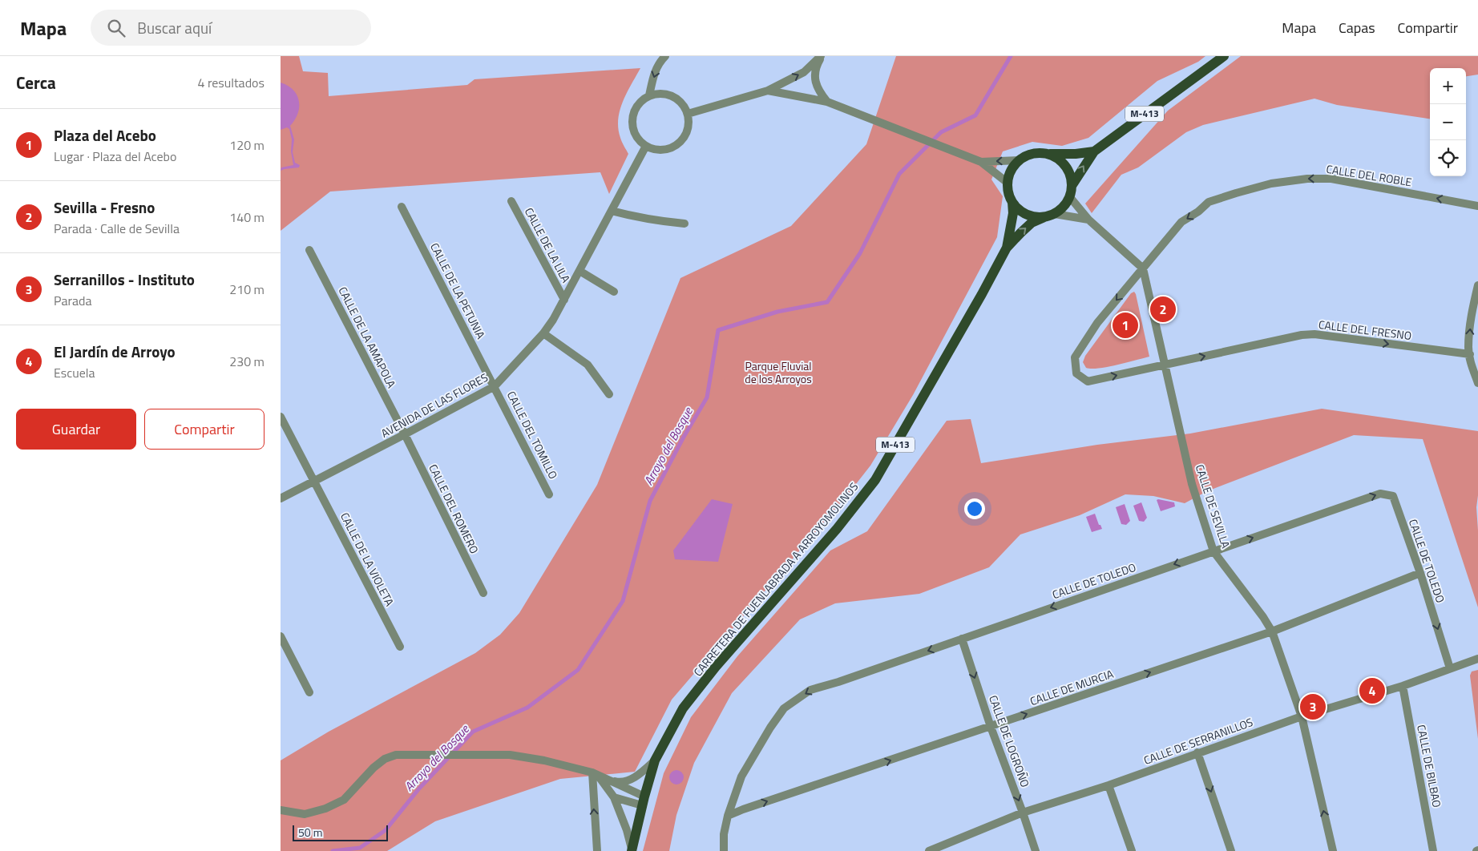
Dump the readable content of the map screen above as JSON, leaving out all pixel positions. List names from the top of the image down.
{
  "streets": {
    "main road": ["M-413", "CARRETERA DE FUENLABRADA A ARROYOMOLINOS"],
    "street": [
      "CALLE DEL ROBLE",
      "CALLE DE LA LILA",
      "CALLE DE LA PETUNIA",
      "CALLE DEL FRESNO",
      "CALLE DE LA AMAPOLA",
      "AVENIDA DE LAS FLORES",
      "CALLE DEL TOMILLO",
      "CALLE DE SEVILLA",
      "CALLE DEL ROMERO",
      "CALLE DE LA VIOLETA",
      "CALLE DE TOLEDO",
      "CALLE DE MURCIA",
      "CALLE DE LOGROÑO",
      "CALLE DE SERRANILLOS",
      "CALLE DE BILBAO"
    ]
  },
  "crossings": [
    ["M-413", "CARRETERA DE FUENLABRADA A ARROYOMOLINOS"],
    ["CALLE DEL ROBLE", "CALLE DEL FRESNO"],
    ["CALLE DEL ROBLE", "CALLE DE SEVILLA"],
    ["CALLE DE LA LILA", "AVENIDA DE LAS FLORES"],
    ["CALLE DE LA PETUNIA", "AVENIDA DE LAS FLORES"],
    ["CALLE DE LA PETUNIA", "CALLE DEL TOMILLO"],
    ["CALLE DEL FRESNO", "CALLE DE SEVILLA"],
    ["CALLE DE LA AMAPOLA", "AVENIDA DE LAS FLORES"],
    ["CALLE DE LA AMAPOLA", "CALLE DEL ROMERO"],
    ["AVENIDA DE LAS FLORES", "CALLE DEL TOMILLO"],
    ["AVENIDA DE LAS FLORES", "CALLE DEL ROMERO"],
    ["AVENIDA DE LAS FLORES", "CALLE DE LA VIOLETA"],
    ["CALLE DE SEVILLA", "CALLE DE TOLEDO"],
    ["CALLE DE SEVILLA", "CALLE DE MURCIA"],
    ["CALLE DE SEVILLA", "CALLE DE SERRANILLOS"],
    ["CALLE DE TOLEDO", "CALLE DE MURCIA"],
    ["CALLE DE TOLEDO", "CALLE DE LOGROÑO"],
    ["CALLE DE TOLEDO", "CALLE DE SERRANILLOS"],
    ["CALLE DE MURCIA", "CALLE DE LOGROÑO"],
    ["CALLE DE LOGROÑO", "CALLE DE SERRANILLOS"],
    ["CALLE DE SERRANILLOS", "CALLE DE BILBAO"]
  ],
  "one_way": ["CALLE DEL FRESNO", "CALLE DE MURCIA", "CALLE DE LOGROÑO"],
  "water": ["Arroyo del Bosque"],
  "parks": ["Parque Fluvial de los Arroyos"],
  "scale_bar": "50 m",
  "page": {
    "header": "Mapa",
    "search": "Buscar aquí",
    "nav": ["Mapa", "Capas", "Compartir"],
    "heading": ["Cerca", "4 resultados"],
    "map_buttons": ["+", "−"],
    "list": [
      {
        "mark": "1",
        "name": "Plaza del Acebo",
        "note": "Lugar · Plaza del Acebo",
        "value": "120 m"
      },
      {
        "mark": "2",
        "name": "Sevilla - Fresno",
        "note": "Parada · Calle de Sevilla",
        "value": "140 m"
      },
      {
        "mark": "3",
        "name": "Serranillos - Instituto",
        "note": "Parada",
        "value": "210 m"
      },
      {
        "mark": "4",
        "name": "El Jardín de Arroyo",
        "note": "Escuela",
        "value": "230 m"
      }
    ],
    "pins": [
      "2",
      "1",
      "4",
      "3"
    ],
    "buttons": ["Guardar", "Compartir"],
    "scale": "50 m"
  }
}
